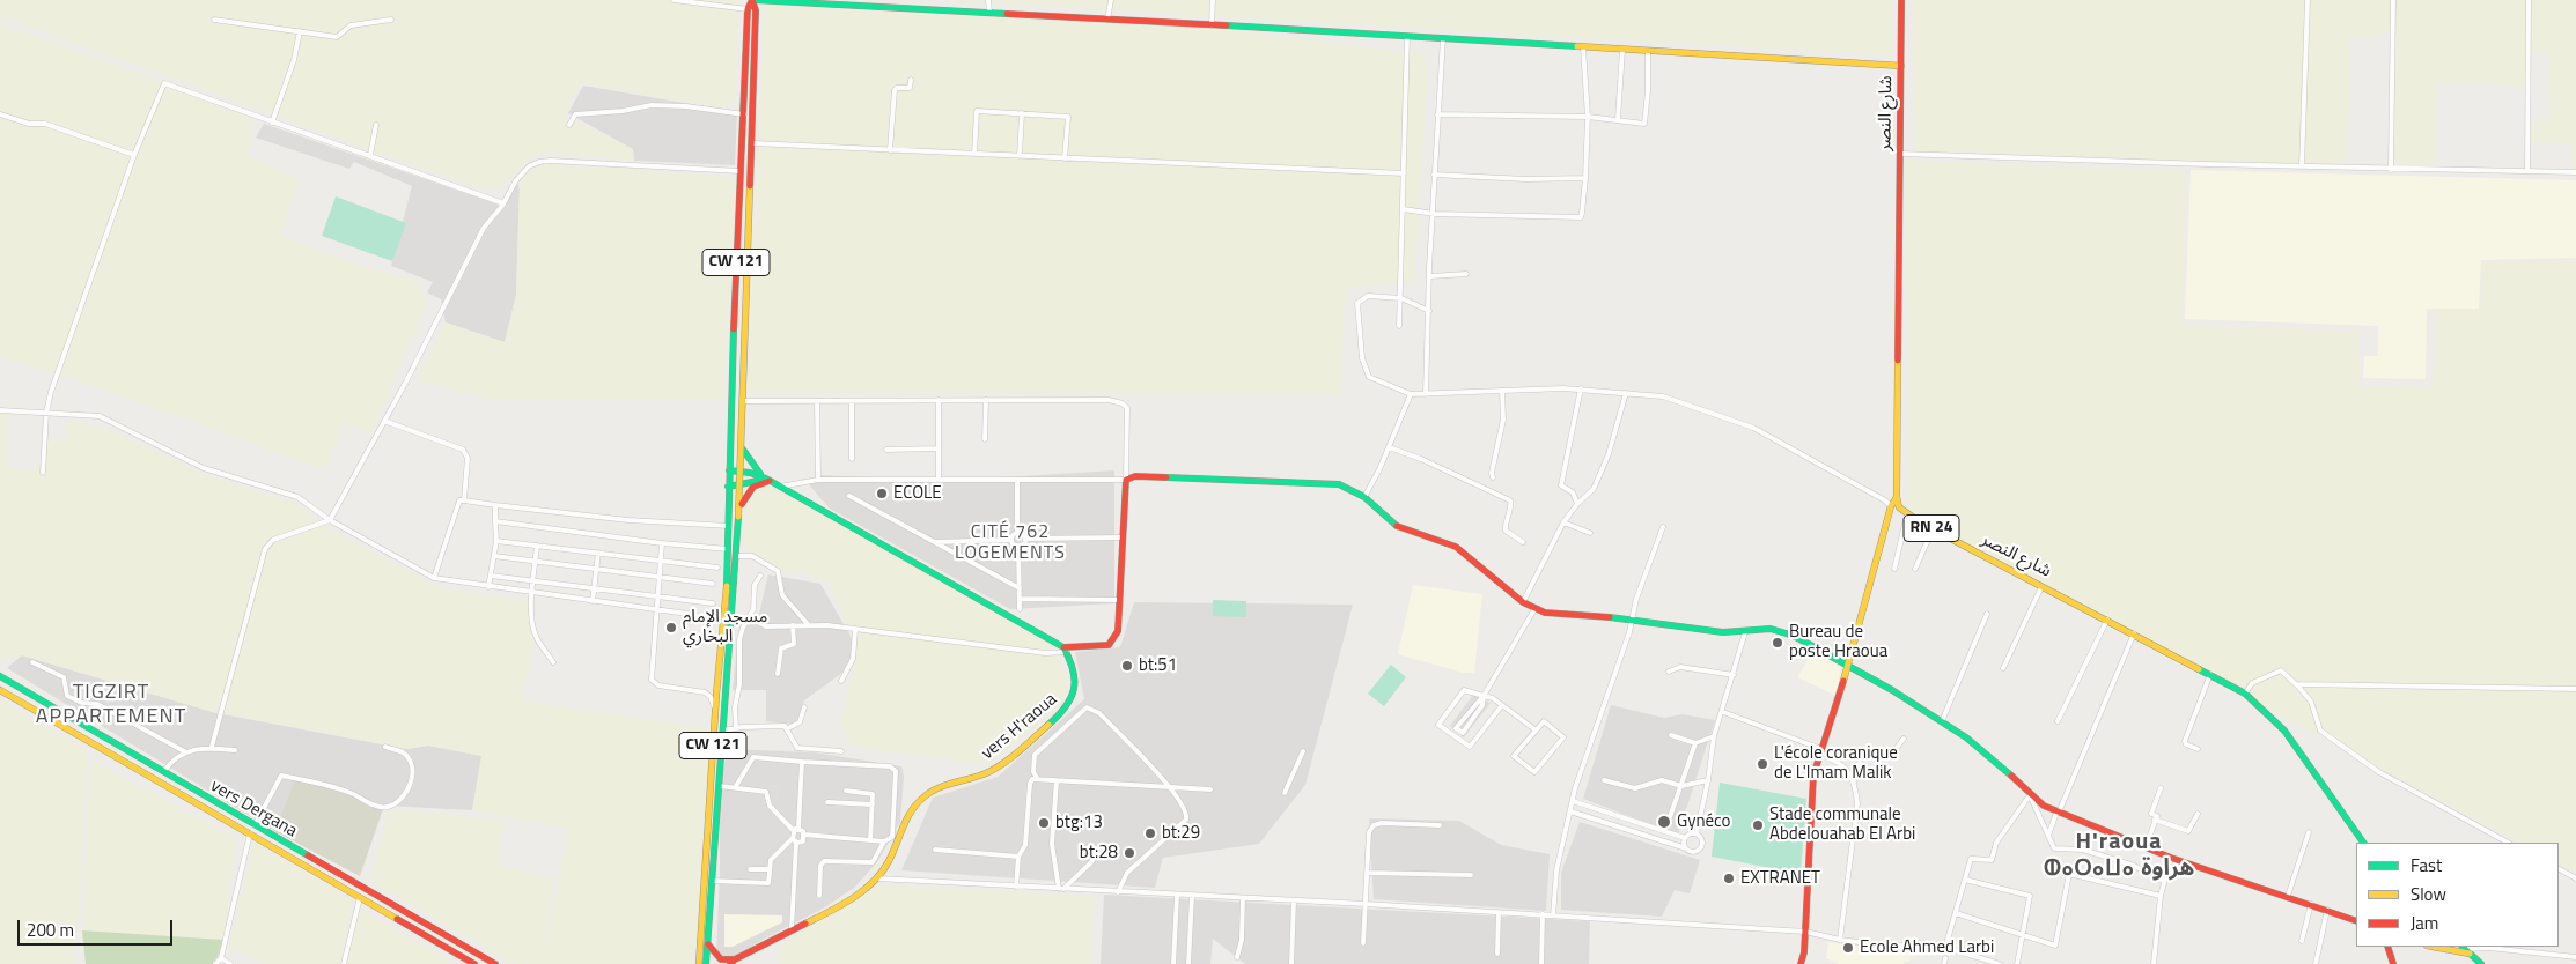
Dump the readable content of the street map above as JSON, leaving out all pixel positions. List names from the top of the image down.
{
  "streets": {
    "main road": [
      "شارع النصر",
      "CW 121",
      "RN 24",
      "vers H'raoua",
      "vers Dergana"
    ]
  },
  "districts": ["CITÉ 762 LOGEMENTS", "TIGZIRT APPARTEMENT", "H'raoua ⵀⴰⵔⴰⵡⴰ هراوة"],
  "places": [
    "ECOLE",
    "مسجد الإمام البخاري",
    "Bureau de poste Hraoua",
    "bt:51",
    "L'école coranique de L'Imam Malik",
    "Gynéco",
    "btg:13",
    "Stade communale Abdelouahab El Arbi",
    "bt:29",
    "bt:28",
    "EXTRANET",
    "Ecole Ahmed Larbi"
  ],
  "legend": ["Fast", "Slow", "Jam"],
  "scale_bar": "200 m"
}
